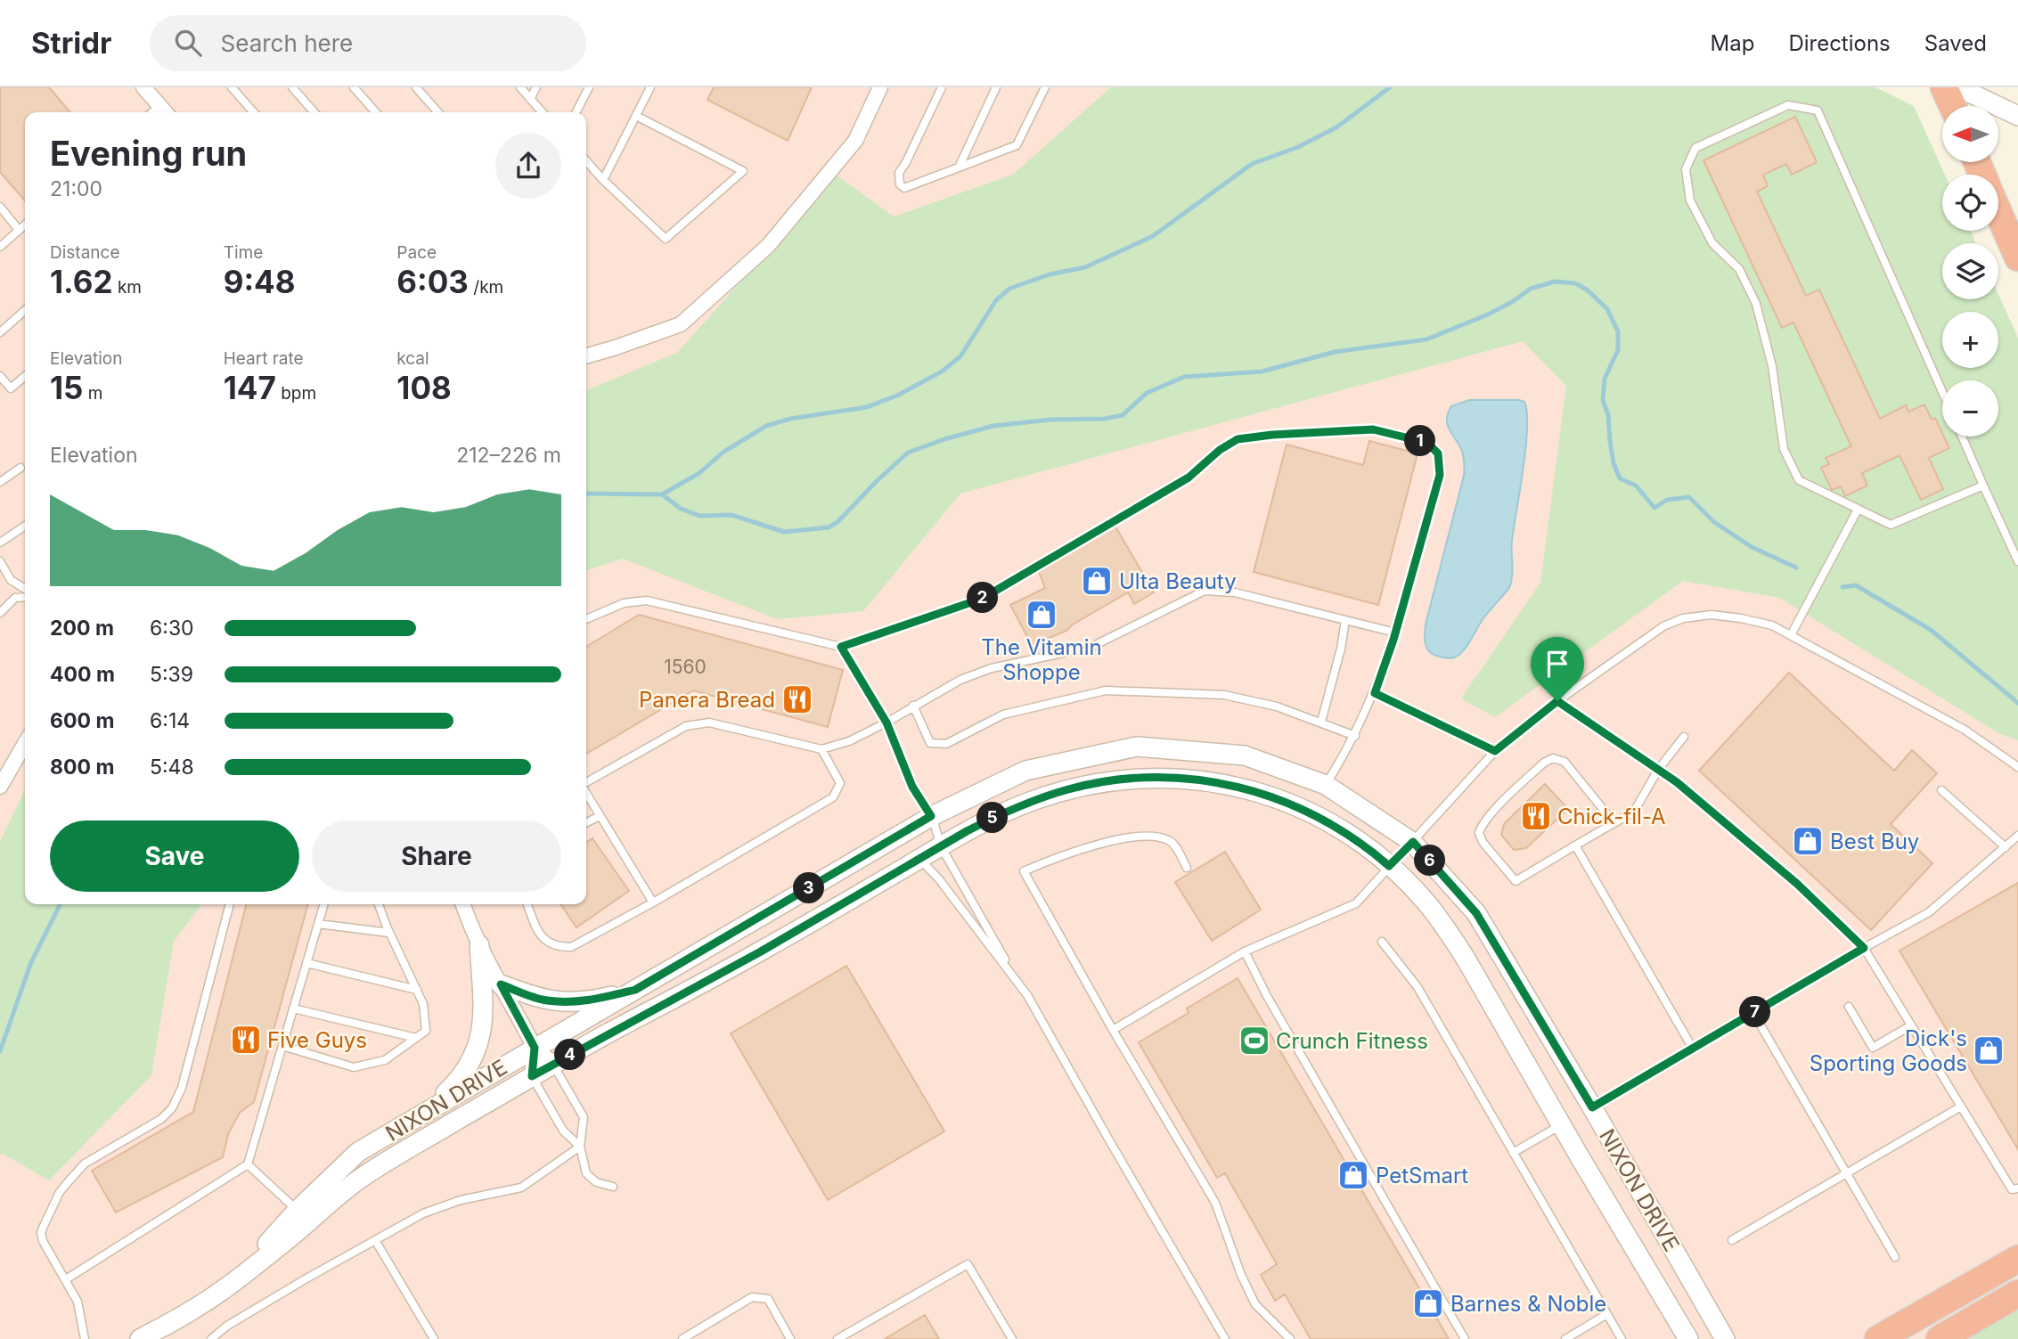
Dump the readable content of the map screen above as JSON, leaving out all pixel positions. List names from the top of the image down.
{
  "streets": {
    "street": ["NIXON DRIVE"]
  },
  "places": {
    "shop": [
      "Ulta Beauty",
      "The Vitamin Shoppe",
      "Best Buy",
      "Dick's Sporting Goods",
      "PetSmart",
      "Barnes & Noble"
    ],
    "restaurant": ["Panera Bread", "Chick-fil-A", "Five Guys"],
    "sports": ["Crunch Fitness"]
  },
  "house_numbers": ["1560"],
  "north": "left",
  "page": {
    "header": "Stridr",
    "search": "Search here",
    "nav": ["Map", "Directions", "Saved"],
    "map_buttons": ["+", "−"],
    "heading": ["Evening run", "21:00"],
    "stats": [
      ["Distance", "1.62 km"],
      ["Time", "9:48"],
      ["Pace", "6:03 /km"],
      ["Elevation", "15 m"],
      ["Heart rate", "147 bpm"],
      ["kcal", "108"]
    ],
    "pins": [
      "1",
      "2",
      "5",
      "6",
      "3",
      "7",
      "4"
    ],
    "chart": ["Elevation", "212–226 m"],
    "list": [
      {
        "name": "200 m",
        "note": "6:30"
      },
      {
        "name": "400 m",
        "note": "5:39"
      },
      {
        "name": "600 m",
        "note": "6:14"
      },
      {
        "name": "800 m",
        "note": "5:48"
      }
    ],
    "buttons": ["Save", "Share"]
  }
}
